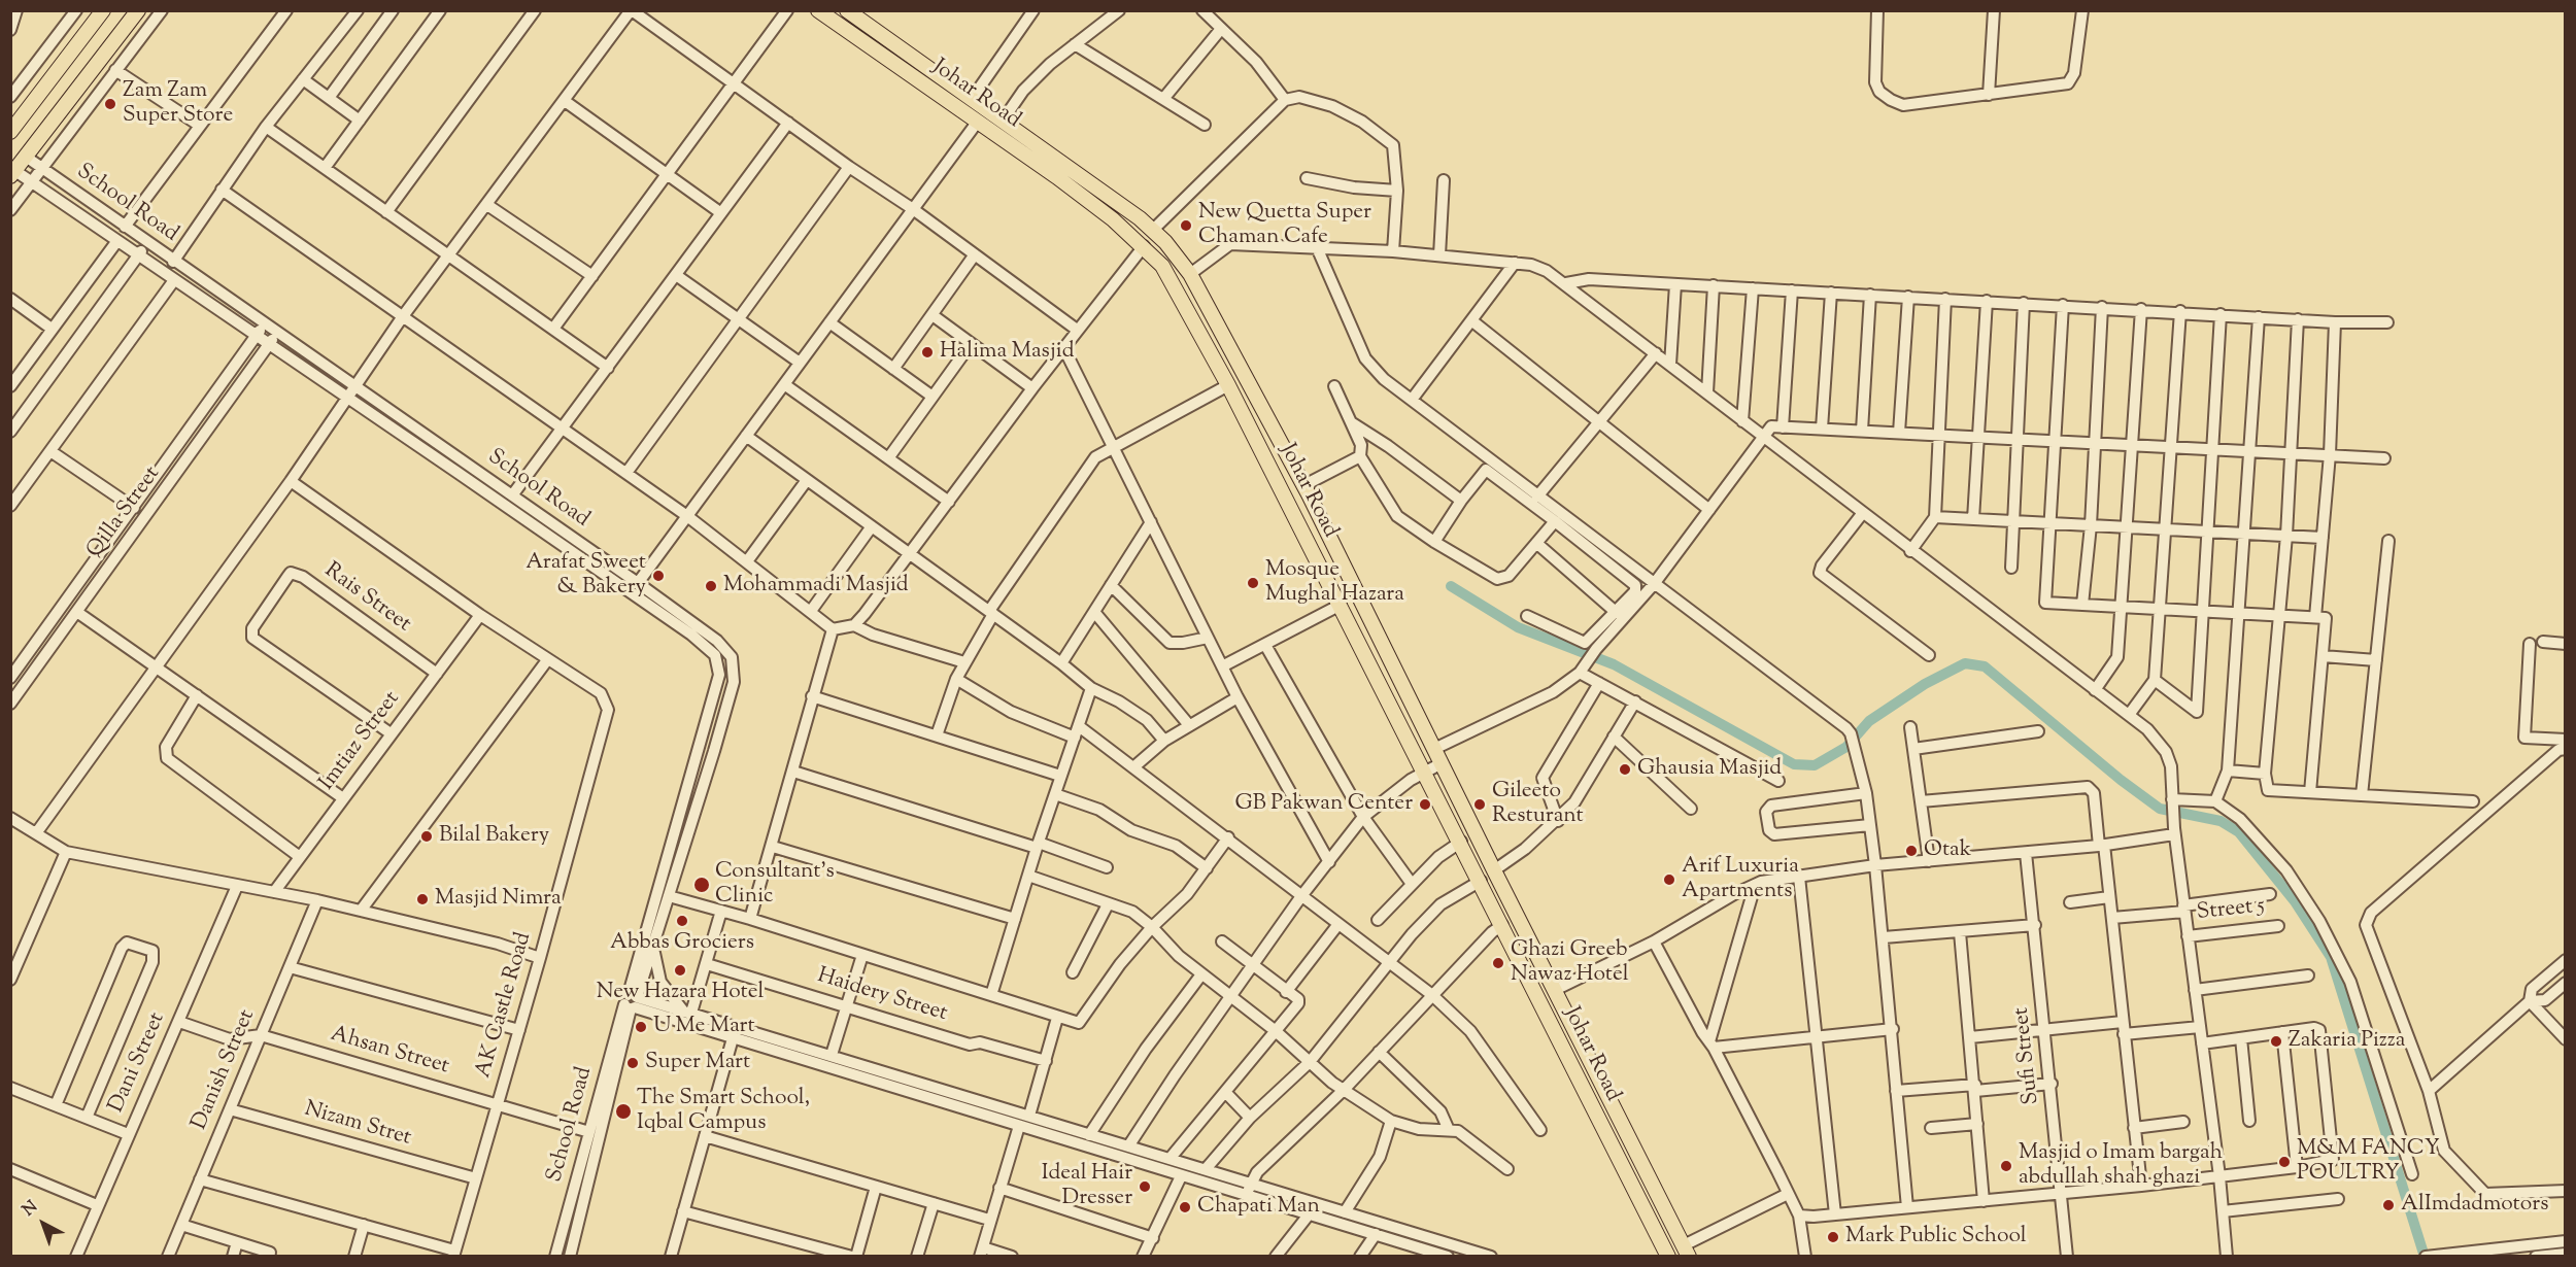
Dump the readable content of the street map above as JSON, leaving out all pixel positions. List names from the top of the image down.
{
  "streets": {
    "main road": ["Johar Road"],
    "street": [
      "School Road",
      "Qilla Street",
      "Rais Street",
      "Imtiaz Street",
      "Street 5",
      "Haidery Street",
      "AK Castle Road",
      "Ahsan Street",
      "Sufi Street",
      "Dani Street",
      "Danish Street",
      "Nizam Stret"
    ]
  },
  "crossings": [
    ["School Road", "Qilla Street"],
    ["School Road", "Ahsan Street"],
    ["Rais Street", "Imtiaz Street"],
    ["AK Castle Road", "Ahsan Street"],
    ["AK Castle Road", "Nizam Stret"],
    ["Ahsan Street", "Dani Street"],
    ["Ahsan Street", "Danish Street"],
    ["Danish Street", "Nizam Stret"]
  ],
  "places": [
    "Zam Zam Super Store",
    "New Quetta Super Chaman Cafe",
    "Halima Masjid",
    "Arafat Sweet & Bakery",
    "Mosque Mughal Hazara",
    "Mohammadi Masjid",
    "Ghausia Masjid",
    "GB Pakwan Center",
    "Gileeto Resturant",
    "Bilal Bakery",
    "Otak",
    "Arif Luxuria Apartments",
    "Consultant's Clinic",
    "Masjid Nimra",
    "Abbas Grociers",
    "Ghazi Greeb Nawaz Hotel",
    "New Hazara Hotel",
    "U Me Mart",
    "Zakaria Pizza",
    "Super Mart",
    "The Smart School, Iqbal Campus",
    "M&M FANCY POULTRY",
    "Masjid o Imam bargah abdullah shah ghazi",
    "Ideal Hair Dresser",
    "AlImdadmotors",
    "Chapati Man",
    "Mark Public School"
  ],
  "north": "top left"
}
